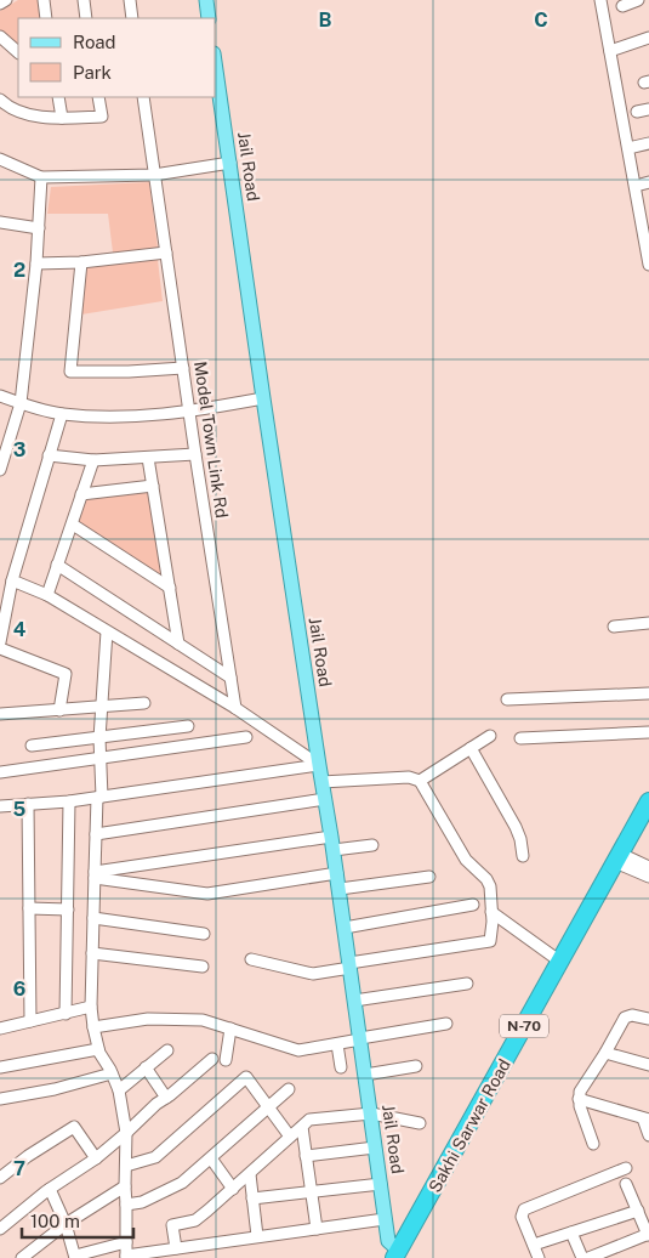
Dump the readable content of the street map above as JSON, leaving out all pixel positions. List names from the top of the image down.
{
  "streets": {
    "highway": ["N-70", "Sakhi Sarwar Road"],
    "main road": ["Jail Road"],
    "street": ["Model Town Link Rd"]
  },
  "crossings": [
    ["Jail Road", "Sakhi Sarwar Road"],
    ["N-70", "Sakhi Sarwar Road"]
  ],
  "legend": ["Road", "Park"],
  "scale_bar": "100 m",
  "grid": {
    "columns": ["B", "C"],
    "rows": [
      "2",
      "3",
      "4",
      "5",
      "6",
      "7"
    ]
  }
}
